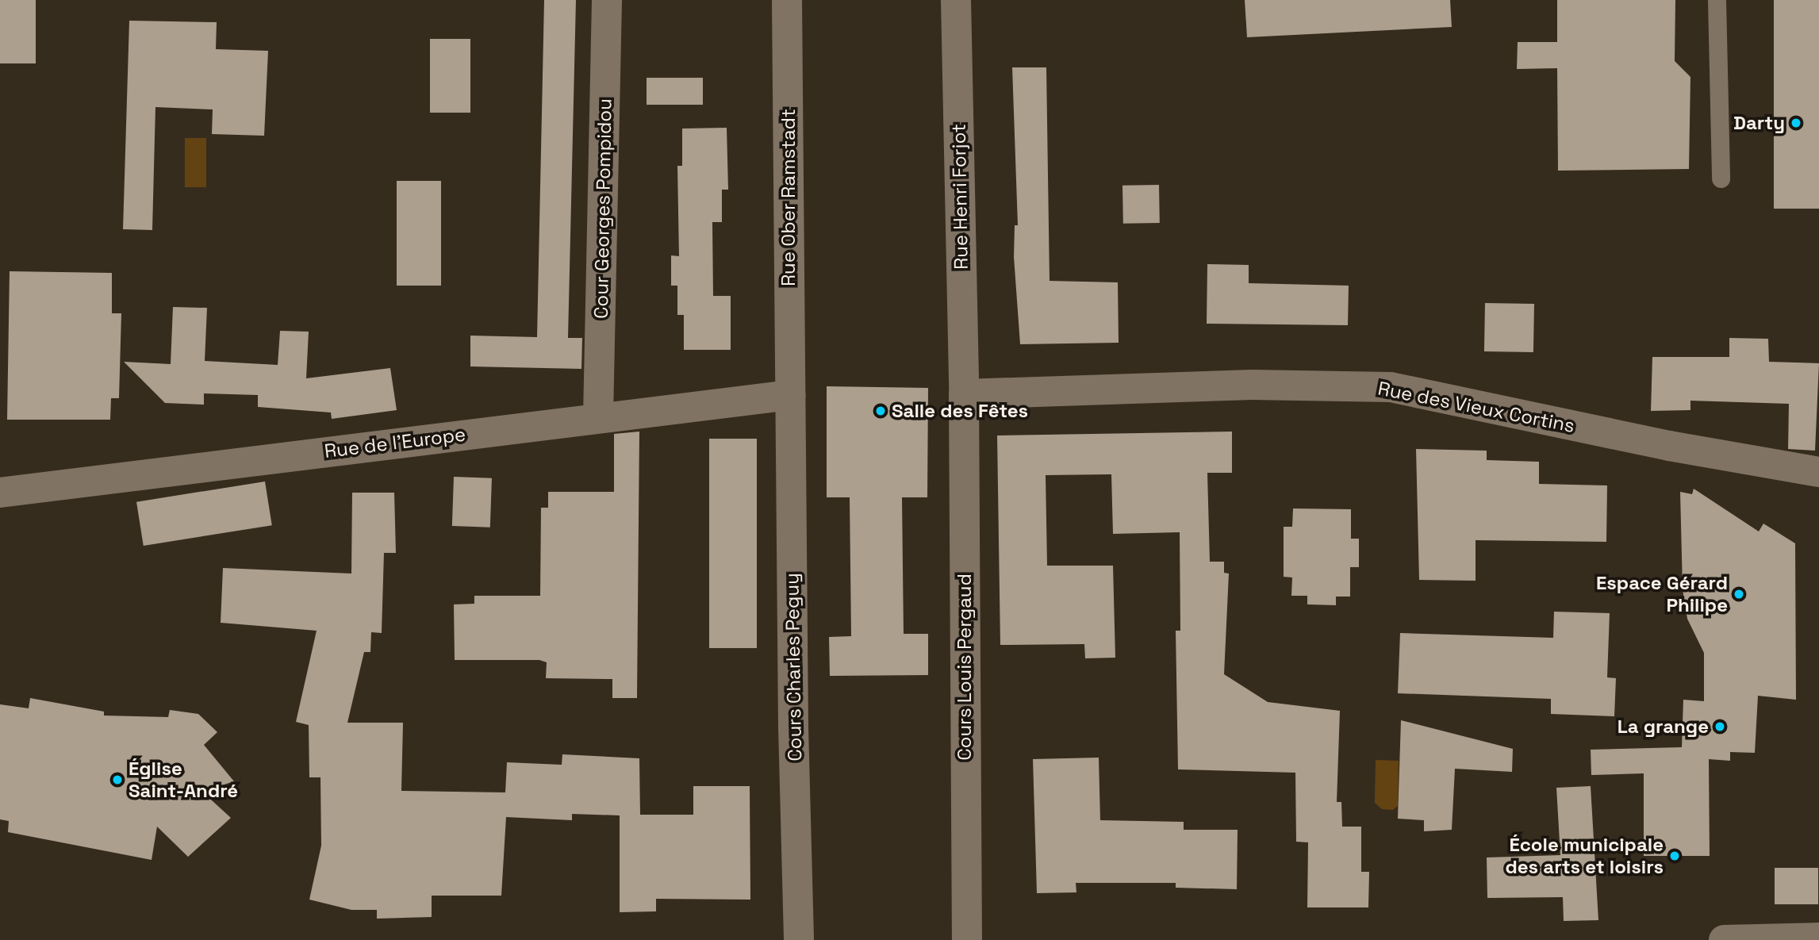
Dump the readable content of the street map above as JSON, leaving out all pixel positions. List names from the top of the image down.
{
  "streets": {
    "street": [
      "Rue Henri Forjot",
      "Rue Ober Ramstadt",
      "Cour Georges Pompidou",
      "Rue des Vieux Cortins",
      "Rue de l'Europe",
      "Cours Charles Peguy",
      "Cours Louis Pergaud"
    ]
  },
  "crossings": [
    ["Rue Henri Forjot", "Rue des Vieux Cortins"],
    ["Rue Henri Forjot", "Cours Louis Pergaud"],
    ["Rue Ober Ramstadt", "Rue de l'Europe"],
    ["Rue Ober Ramstadt", "Cours Charles Peguy"],
    ["Cour Georges Pompidou", "Rue de l'Europe"],
    ["Rue des Vieux Cortins", "Cours Louis Pergaud"],
    ["Rue de l'Europe", "Cours Charles Peguy"]
  ],
  "places": [
    "Darty",
    "Salle des Fêtes",
    "Espace Gérard Philipe",
    "La grange",
    "Église Saint-André",
    "École municipale des arts et loisirs"
  ]
}
